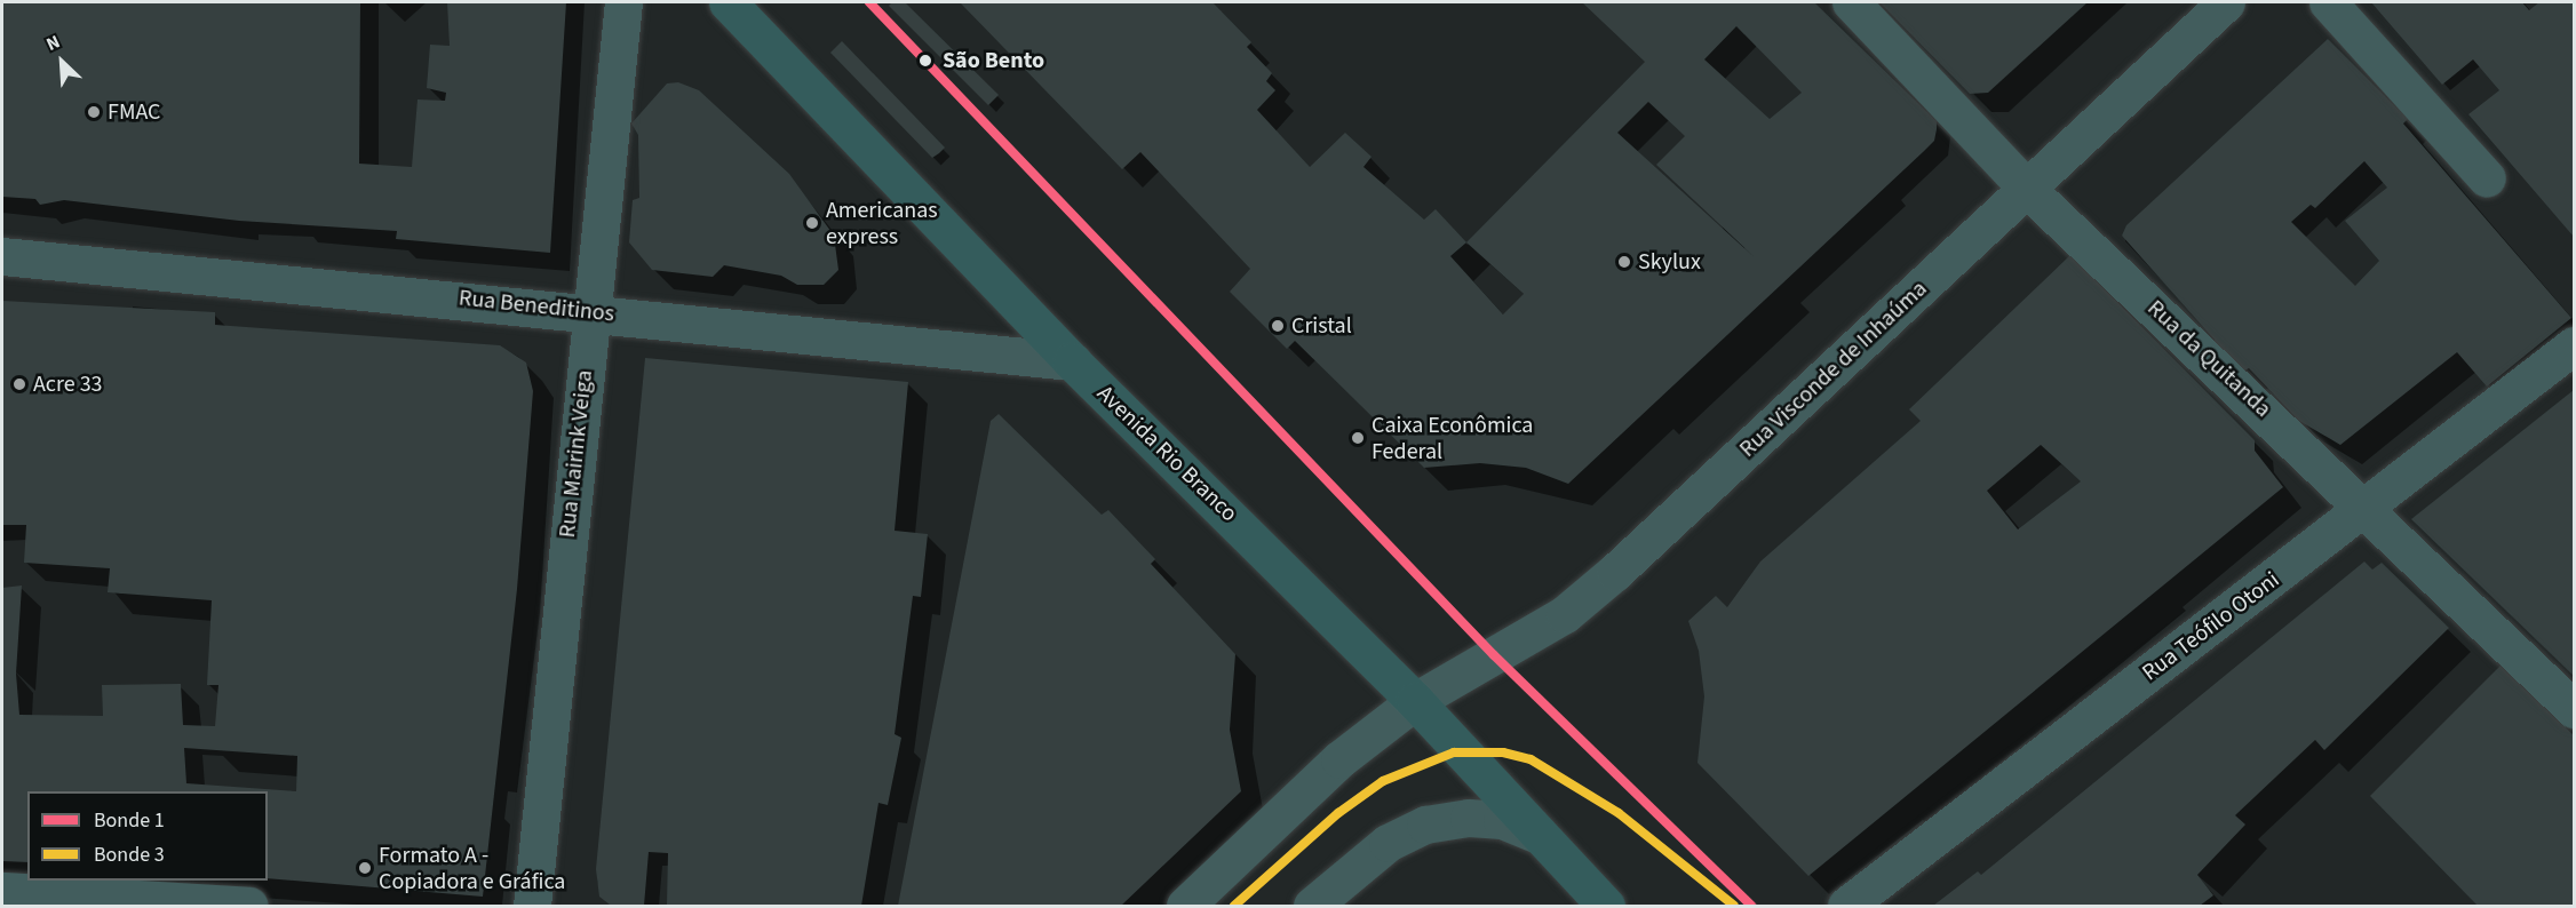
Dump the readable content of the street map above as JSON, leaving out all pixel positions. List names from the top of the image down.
{
  "streets": {
    "main road": ["Avenida Rio Branco"],
    "street": [
      "Rua Beneditinos",
      "Rua da Quitanda",
      "Rua Visconde de Inhaúma",
      "Rua Mairink Veiga",
      "Rua Teófilo Otoni"
    ]
  },
  "crossings": [
    ["Rua Beneditinos", "Rua Mairink Veiga"],
    ["Rua Beneditinos", "Avenida Rio Branco"],
    ["Rua da Quitanda", "Rua Visconde de Inhaúma"],
    ["Rua da Quitanda", "Rua Teófilo Otoni"],
    ["Rua Visconde de Inhaúma", "Avenida Rio Branco"]
  ],
  "places": [
    "São Bento",
    "FMAC",
    "Americanas express",
    "Skylux",
    "Cristal",
    "Acre 33",
    "Caixa Econômica Federal",
    "Formato A - Copiadora e Gráfica"
  ],
  "lines": ["tram line 1", "tram line 3"],
  "legend": ["Bonde 1", "Bonde 3"],
  "north": "top left"
}
